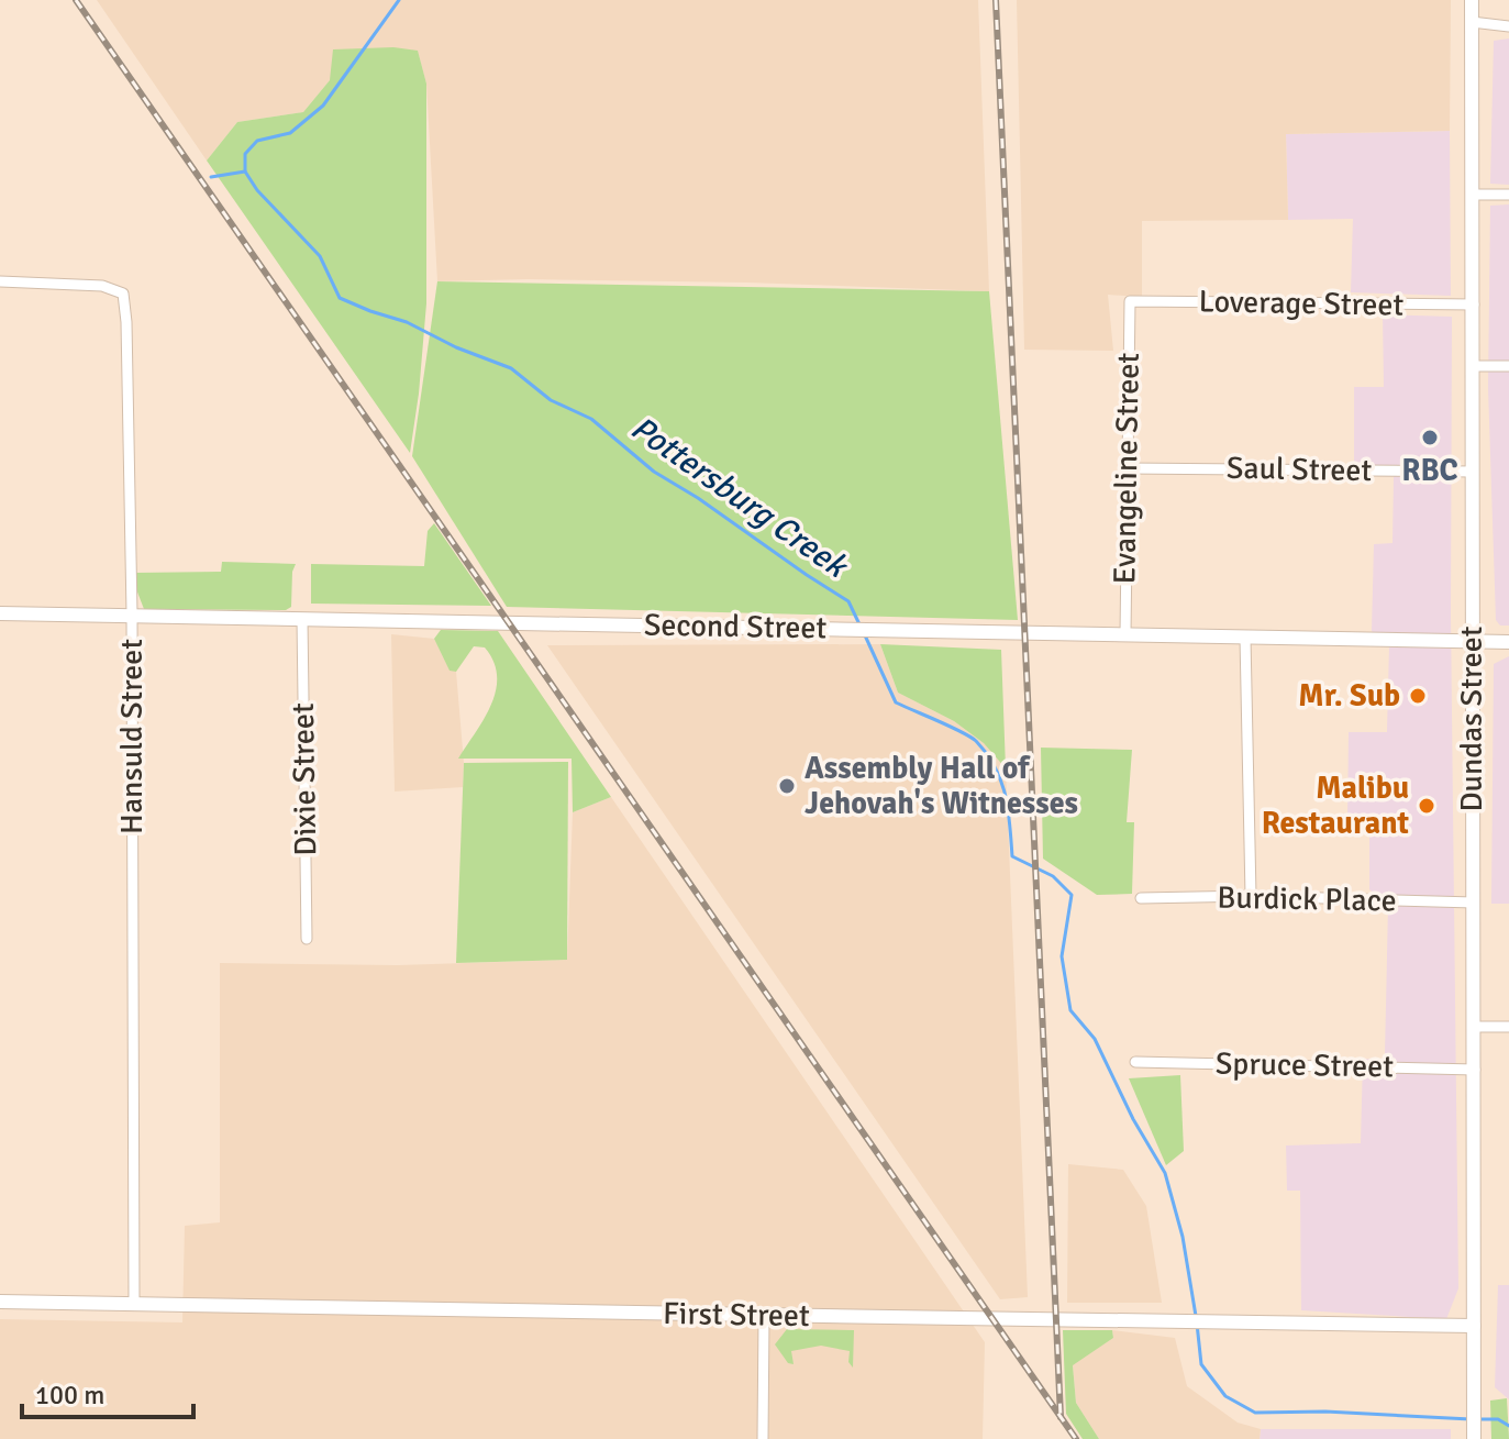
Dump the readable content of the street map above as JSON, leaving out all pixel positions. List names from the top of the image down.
{
  "streets": {
    "street": [
      "Loverage Street",
      "Evangeline Street",
      "Saul Street",
      "Second Street",
      "Dundas Street",
      "Hansuld Street",
      "Dixie Street",
      "Burdick Place",
      "Spruce Street",
      "First Street"
    ]
  },
  "crossings": [
    ["Loverage Street", "Evangeline Street"],
    ["Loverage Street", "Dundas Street"],
    ["Evangeline Street", "Saul Street"],
    ["Evangeline Street", "Second Street"],
    ["Saul Street", "Dundas Street"],
    ["Second Street", "Dundas Street"],
    ["Second Street", "Hansuld Street"],
    ["Second Street", "Dixie Street"],
    ["Dundas Street", "Burdick Place"],
    ["Dundas Street", "Spruce Street"],
    ["Dundas Street", "First Street"],
    ["Hansuld Street", "First Street"]
  ],
  "water": ["Pottersburg Creek"],
  "places": [
    "RBC",
    "Mr. Sub",
    "Assembly Hall of Jehovah's Witnesses",
    "Malibu Restaurant"
  ],
  "scale_bar": "100 m"
}
